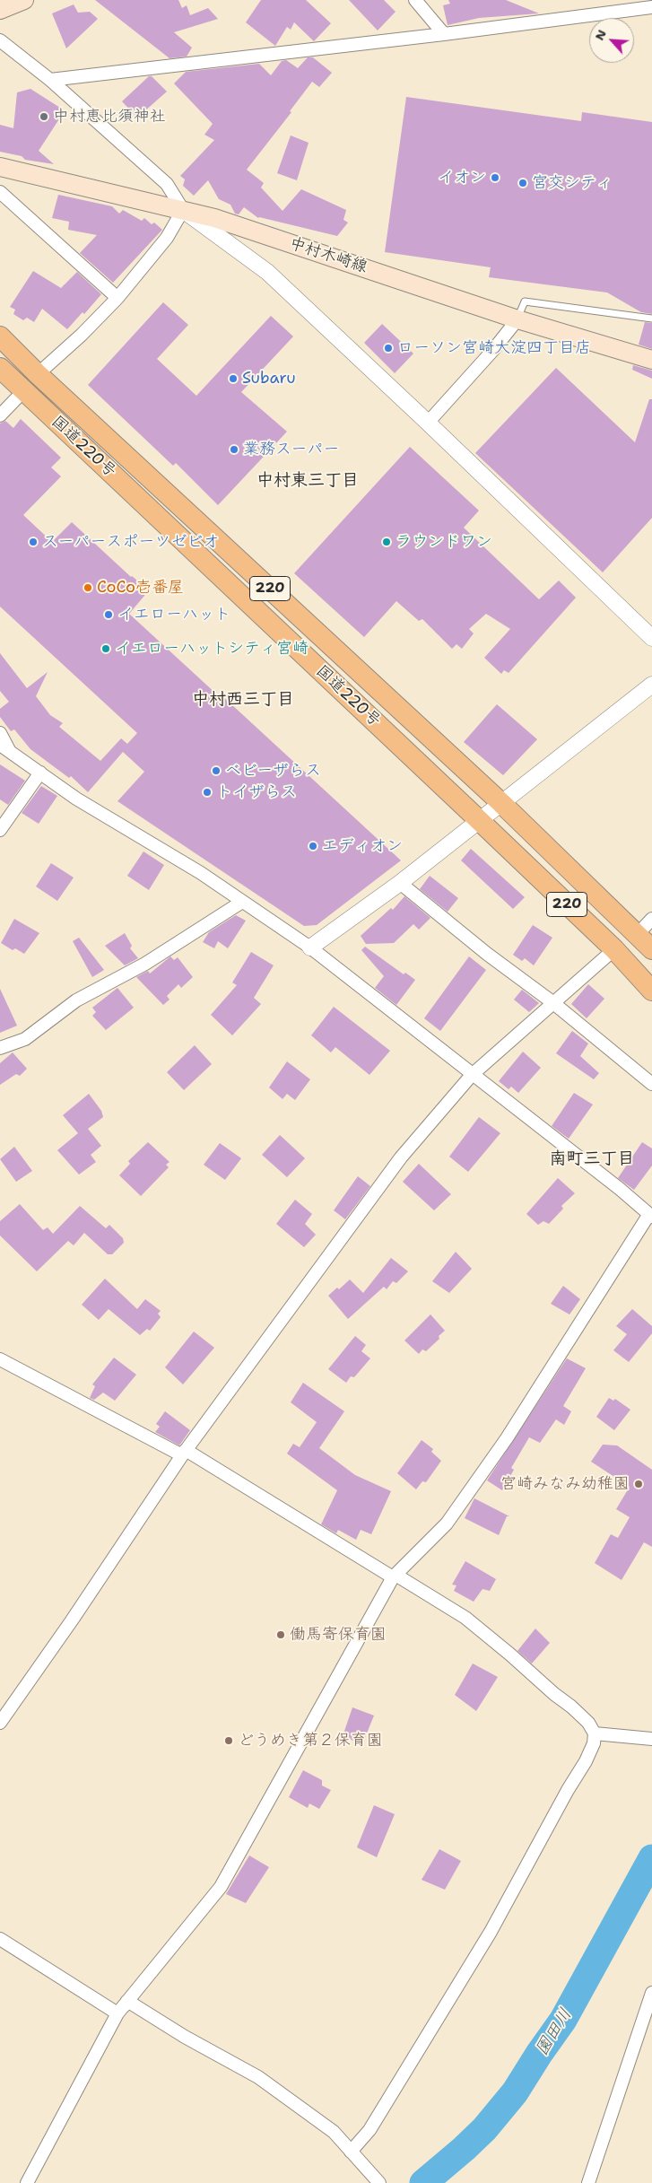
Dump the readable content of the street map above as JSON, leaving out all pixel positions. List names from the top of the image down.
{
  "streets": {
    "highway": ["国道220号", "220"],
    "main road": ["中村木崎線"]
  },
  "districts": ["中村東三丁目", "中村西三丁目", "南町三丁目"],
  "water": ["園田川"],
  "places": [
    "中村恵比須神社",
    "イオン",
    "宮交シティ",
    "ローソン宮崎大淀四丁目店",
    "Subaru",
    "業務スーパー",
    "スーパースポーツゼビオ",
    "ラウンドワン",
    "CoCo壱番屋",
    "イエローハット",
    "イエローハットシティ宮崎",
    "ベビーザらス",
    "トイザらス",
    "エディオン",
    "宮崎みなみ幼稚園",
    "働馬寄保育園",
    "どうめき第２保育園"
  ],
  "north": "top left"
}
